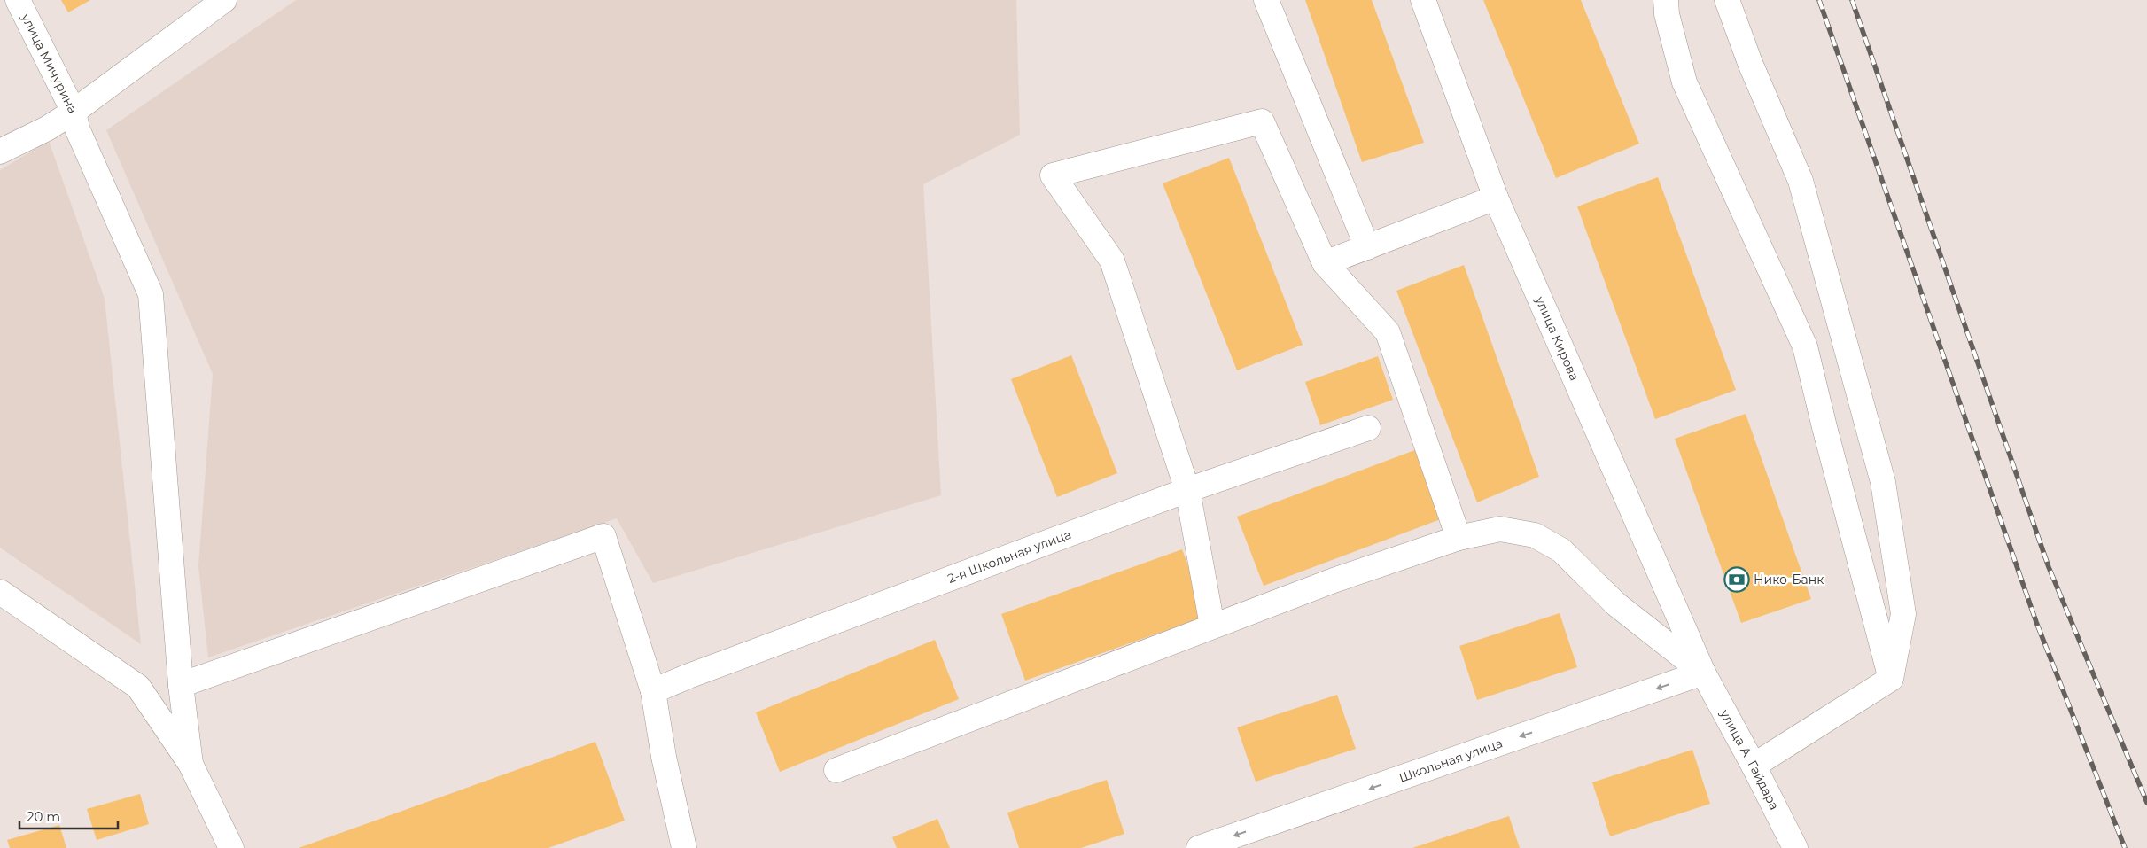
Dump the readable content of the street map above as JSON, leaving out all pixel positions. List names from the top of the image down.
{
  "streets": {
    "street": [
      "улица Мичурина",
      "улица Кирова",
      "2-я Школьная улица",
      "Школьная улица",
      "улица А. Гайдара"
    ]
  },
  "crossings": [
    ["улица Кирова", "Школьная улица"],
    ["улица Кирова", "улица А. Гайдара"],
    ["Школьная улица", "улица А. Гайдара"]
  ],
  "places": {
    "bank": ["Нико-Банк"]
  },
  "scale_bar": "20 m"
}
